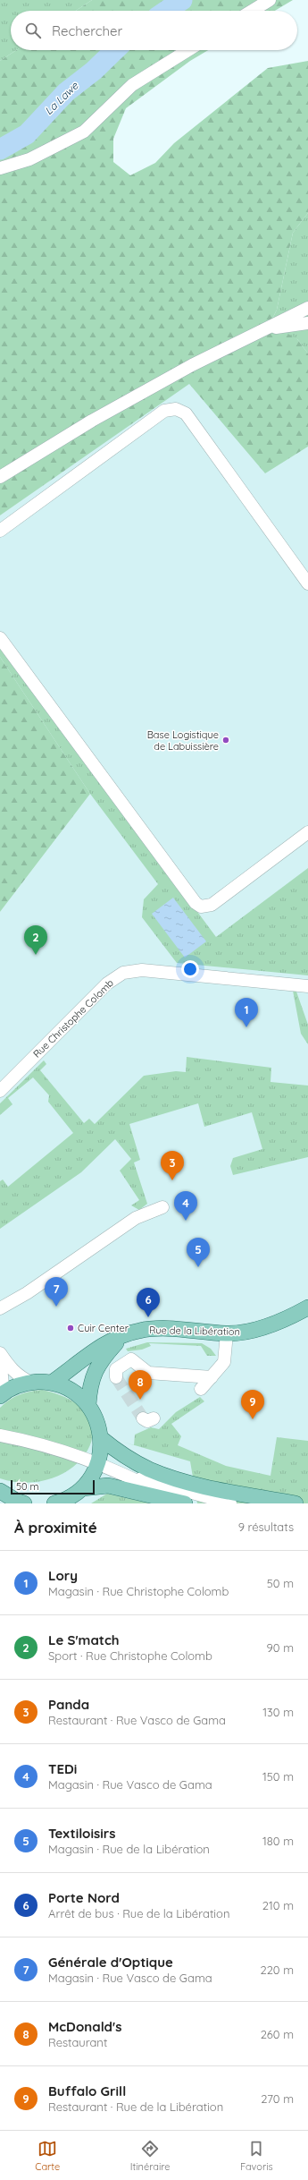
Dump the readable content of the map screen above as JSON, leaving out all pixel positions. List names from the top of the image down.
{
  "streets": {
    "main road": ["Rue de la Libération"],
    "street": ["Rue Christophe Colomb"]
  },
  "water": ["La Lawe"],
  "places": ["Base Logistique de Labuissière", "Cuir Center"],
  "scale_bar": "50 m",
  "page": {
    "search": "Rechercher",
    "pins": [
      "2",
      "1",
      "3",
      "4",
      "5",
      "7",
      "6",
      "8",
      "9"
    ],
    "scale": "50 m",
    "heading": ["À proximité", "9 résultats"],
    "list": [
      {
        "mark": "1",
        "name": "Lory",
        "note": "Magasin · Rue Christophe Colomb",
        "value": "50 m"
      },
      {
        "mark": "2",
        "name": "Le S'match",
        "note": "Sport · Rue Christophe Colomb",
        "value": "90 m"
      },
      {
        "mark": "3",
        "name": "Panda",
        "note": "Restaurant · Rue Vasco de Gama",
        "value": "130 m"
      },
      {
        "mark": "4",
        "name": "TEDi",
        "note": "Magasin · Rue Vasco de Gama",
        "value": "150 m"
      },
      {
        "mark": "5",
        "name": "Textiloisirs",
        "note": "Magasin · Rue de la Libération",
        "value": "180 m"
      },
      {
        "mark": "6",
        "name": "Porte Nord",
        "note": "Arrêt de bus · Rue de la Libération",
        "value": "210 m"
      },
      {
        "mark": "7",
        "name": "Générale d'Optique",
        "note": "Magasin · Rue Vasco de Gama",
        "value": "220 m"
      },
      {
        "mark": "8",
        "name": "McDonald's",
        "note": "Restaurant",
        "value": "260 m"
      },
      {
        "mark": "9",
        "name": "Buffalo Grill",
        "note": "Restaurant · Rue de la Libération",
        "value": "270 m"
      }
    ],
    "nav": ["Carte", "Itinéraire", "Favoris"]
  }
}
